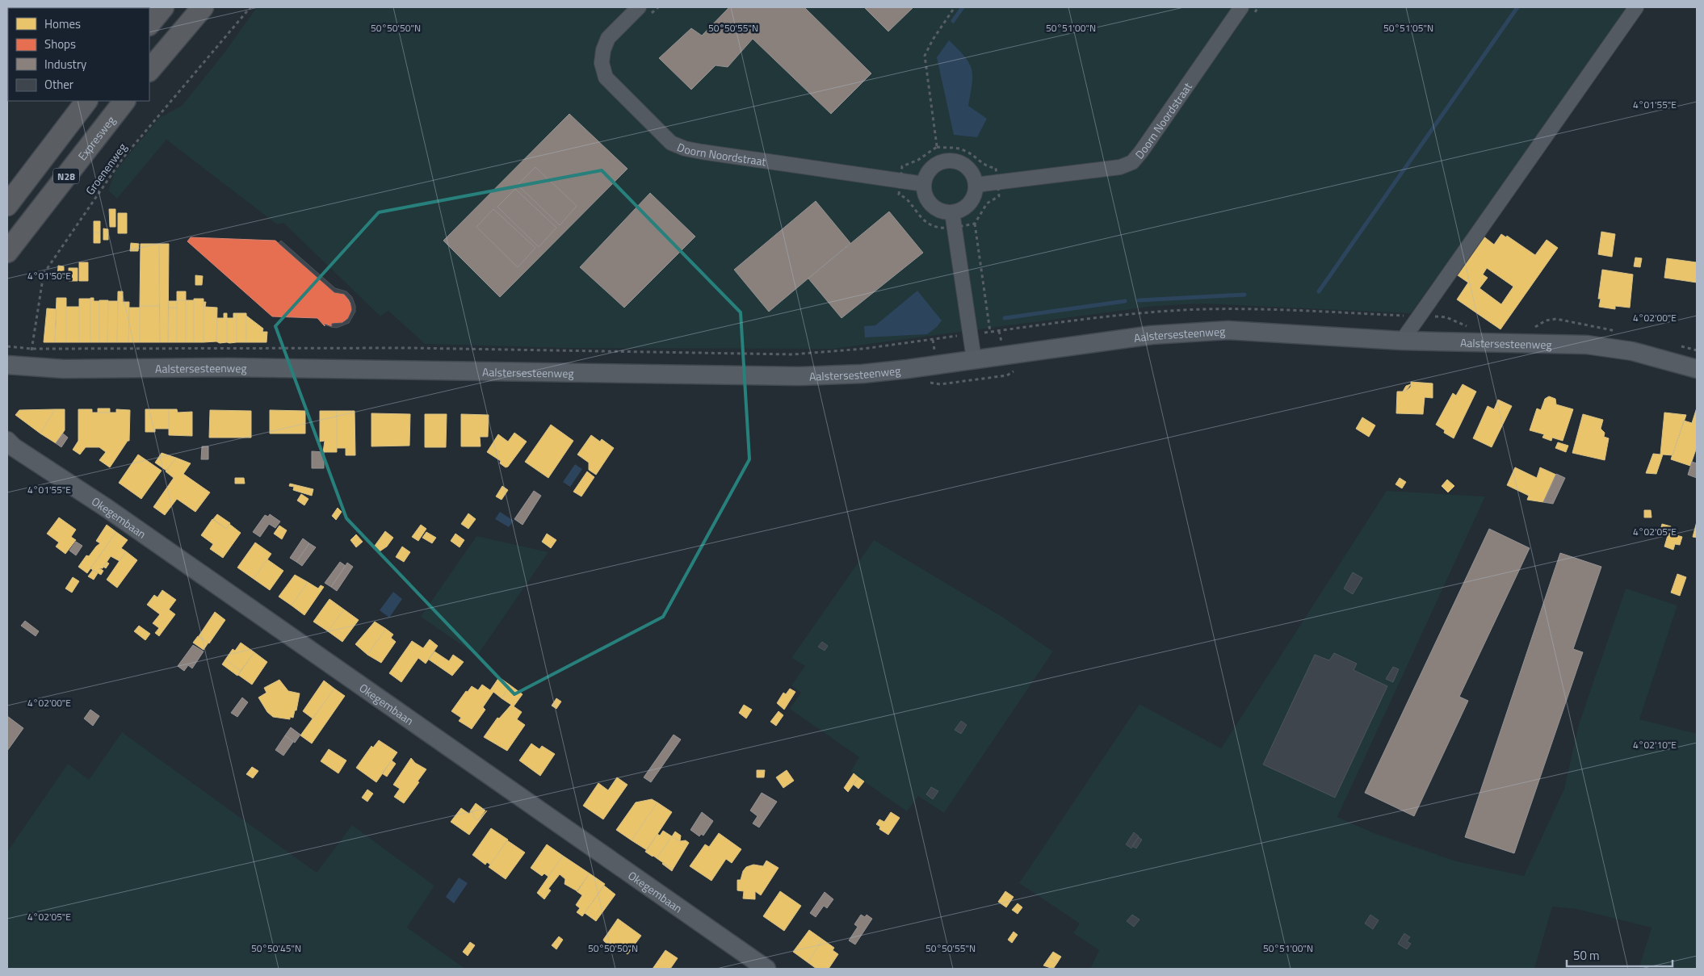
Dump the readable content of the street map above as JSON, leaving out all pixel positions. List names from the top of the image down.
{
  "streets": {
    "highway": ["Expresweg", "N28"],
    "main road": ["Aalstersesteenweg", "Okegembaan"],
    "street": ["Doorn Noordstraat"],
    "path": ["Groenenweg"]
  },
  "crossings": [
    ["Groenenweg", "Aalstersesteenweg"]
  ],
  "legend": [
    "Homes",
    "Shops",
    "Industry",
    "Other"
  ],
  "scale_bar": "50 m",
  "coordinates": [
    "50°50'50\"N",
    "50°50'55\"N",
    "50°51'00\"N",
    "50°51'05\"N",
    "4°01'55\"E",
    "4°01'50\"E",
    "4°02'00\"E",
    "4°02'05\"E",
    "4°02'10\"E",
    "50°50'45\"N"
  ]
}
